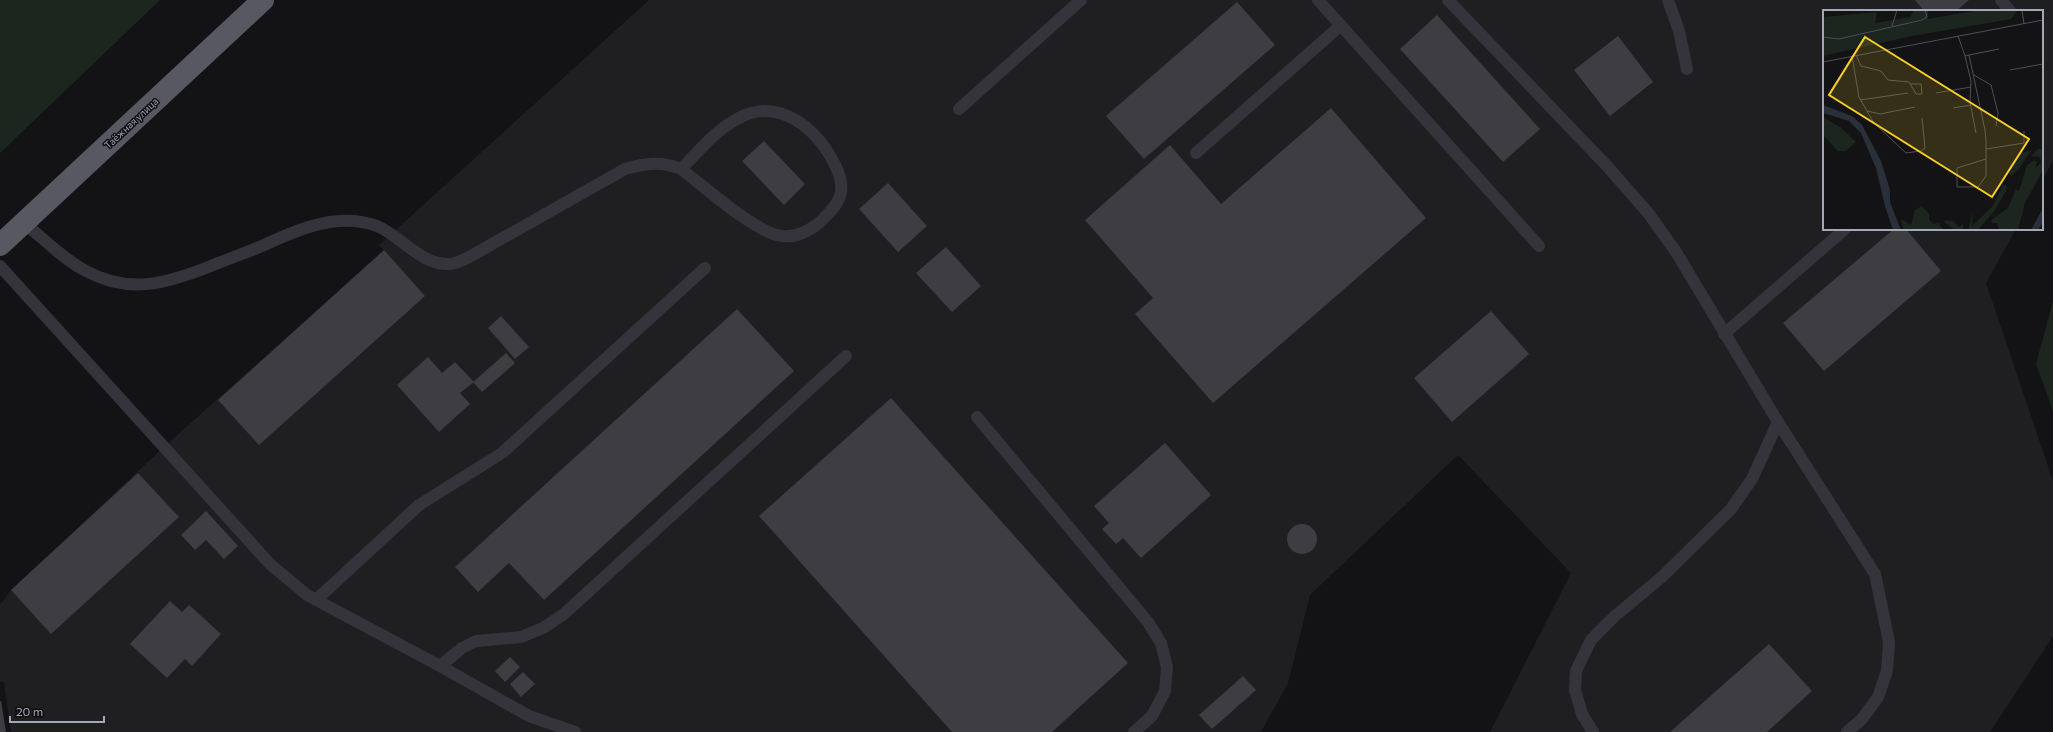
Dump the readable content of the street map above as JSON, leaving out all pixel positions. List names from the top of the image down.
{
  "streets": {
    "highway": ["Таёжная улица"]
  },
  "scale_bar": "20 m"
}
